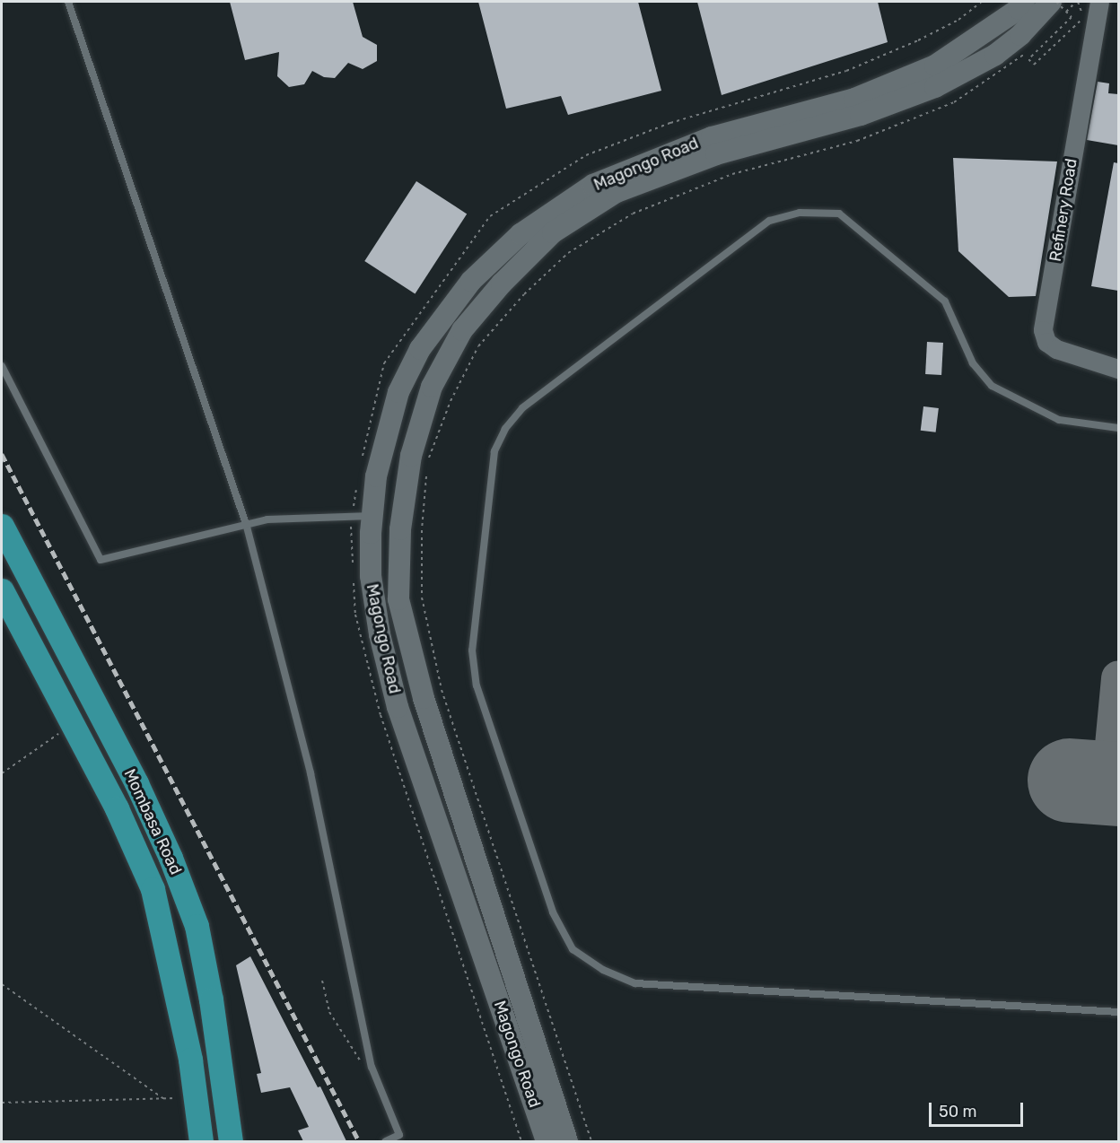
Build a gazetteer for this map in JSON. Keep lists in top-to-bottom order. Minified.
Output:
{"streets":{"highway":["Mombasa Road"],"main road":["Magongo Road"],"street":["Refinery Road"]},"scale_bar":"50 m"}
